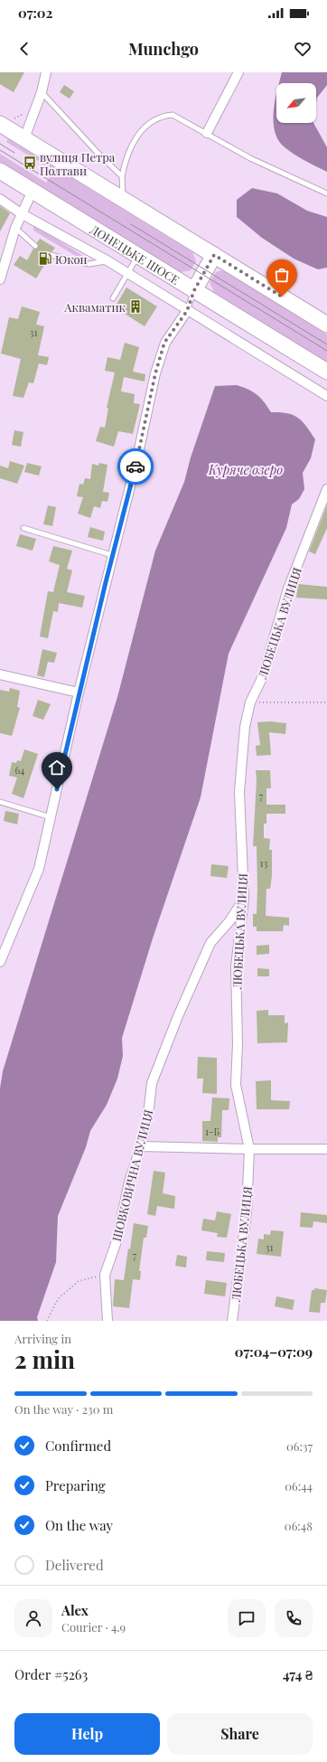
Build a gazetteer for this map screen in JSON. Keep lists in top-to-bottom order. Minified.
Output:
{"streets":{"highway":["ДОНЕЦЬКЕ ШОСЕ"],"street":["ЛЮБЕЦЬКА ВУЛИЦЯ","ШОВКОВИЧНА ВУЛИЦЯ"]},"crossings":[["ЛЮБЕЦЬКА ВУЛИЦЯ","ШОВКОВИЧНА ВУЛИЦЯ"]],"water":["Куряче озеро"],"places":{"bus stop":["вулиця Петра Полтави"],"fuel station":["Юкон"],"building":["Акваматик"]},"house_numbers":["31","64","7","13","1-Б","31","7"],"north":"bottom left","page":{"status":"07:02","header":"Munchgo","heading":["2 min","Arriving in","07:04–07:09"],"panel":["Alex","Courier · 4.9","Order #5263","474 ₴"],"bar":"On the way · 230 m","list":[["Confirmed","06:37"],["Preparing","06:44"],["On the way","06:48"],"Delivered"],"buttons":["Help","Share"]}}
